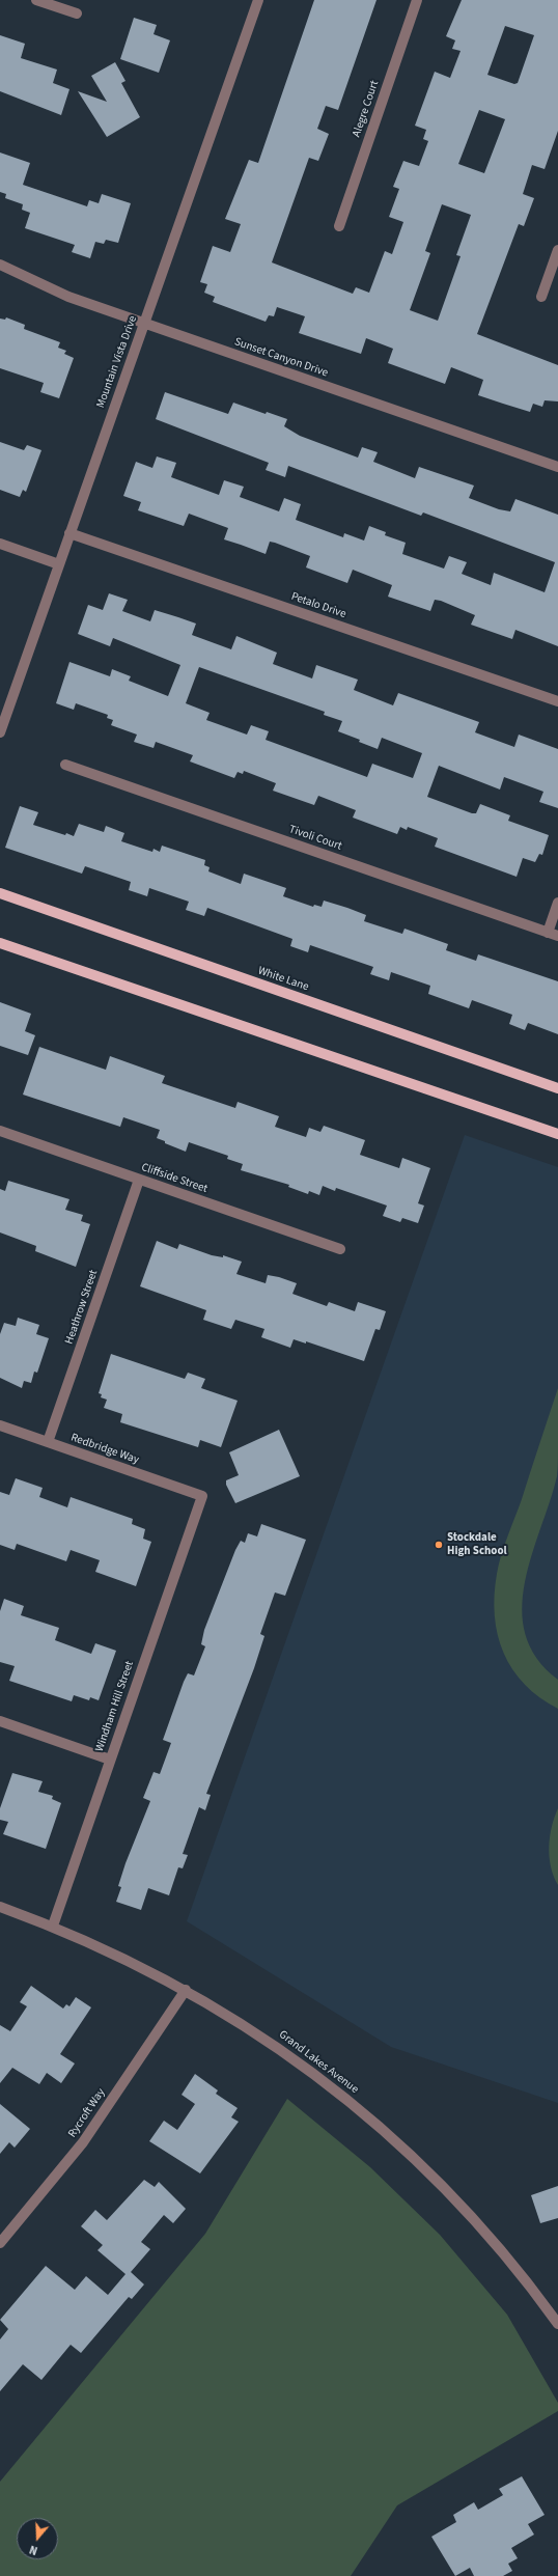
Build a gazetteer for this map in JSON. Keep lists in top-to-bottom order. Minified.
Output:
{"streets":{"main road":["White Lane"],"street":["Alegre Court","Sunset Canyon Drive","Mountain Vista Drive","Petalo Drive","Tivoli Court","Cliffside Street","Heathrow Street","Redbridge Way","Windham Hill Street","Grand Lakes Avenue","Rycroft Way"]},"crossings":[["Sunset Canyon Drive","Mountain Vista Drive"],["Mountain Vista Drive","Petalo Drive"],["Cliffside Street","Heathrow Street"],["Heathrow Street","Redbridge Way"],["Redbridge Way","Windham Hill Street"],["Windham Hill Street","Grand Lakes Avenue"],["Grand Lakes Avenue","Rycroft Way"]],"places":["Stockdale High School"],"north":"bottom"}
